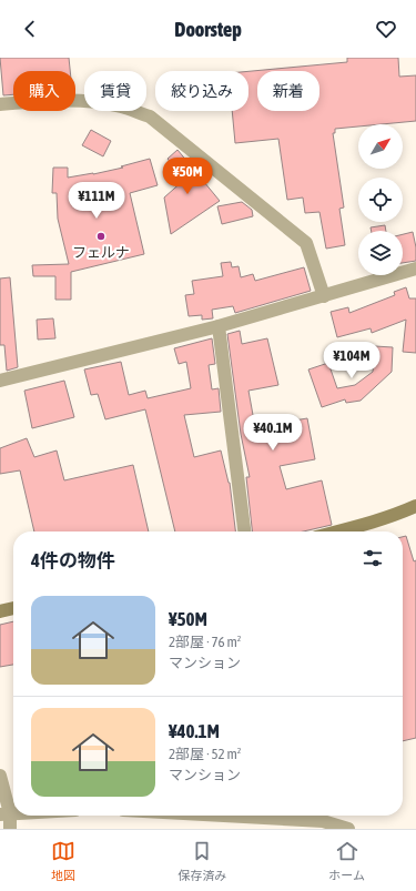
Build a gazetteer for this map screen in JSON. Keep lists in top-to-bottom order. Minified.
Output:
{"places":["フェルナ"],"north":"top right","page":{"header":"Doorstep","chip":["購入","賃貸","絞り込み","新着"],"price":["¥50M","¥111M","¥104M","¥40.1M"],"heading":"4件の物件","list":[{"name":"¥50M","note":"2部屋 · 76 m² · マンション"},{"name":"¥40.1M","note":"2部屋 · 52 m² · マンション"}],"tabs":["地図","保存済み","ホーム"]}}
